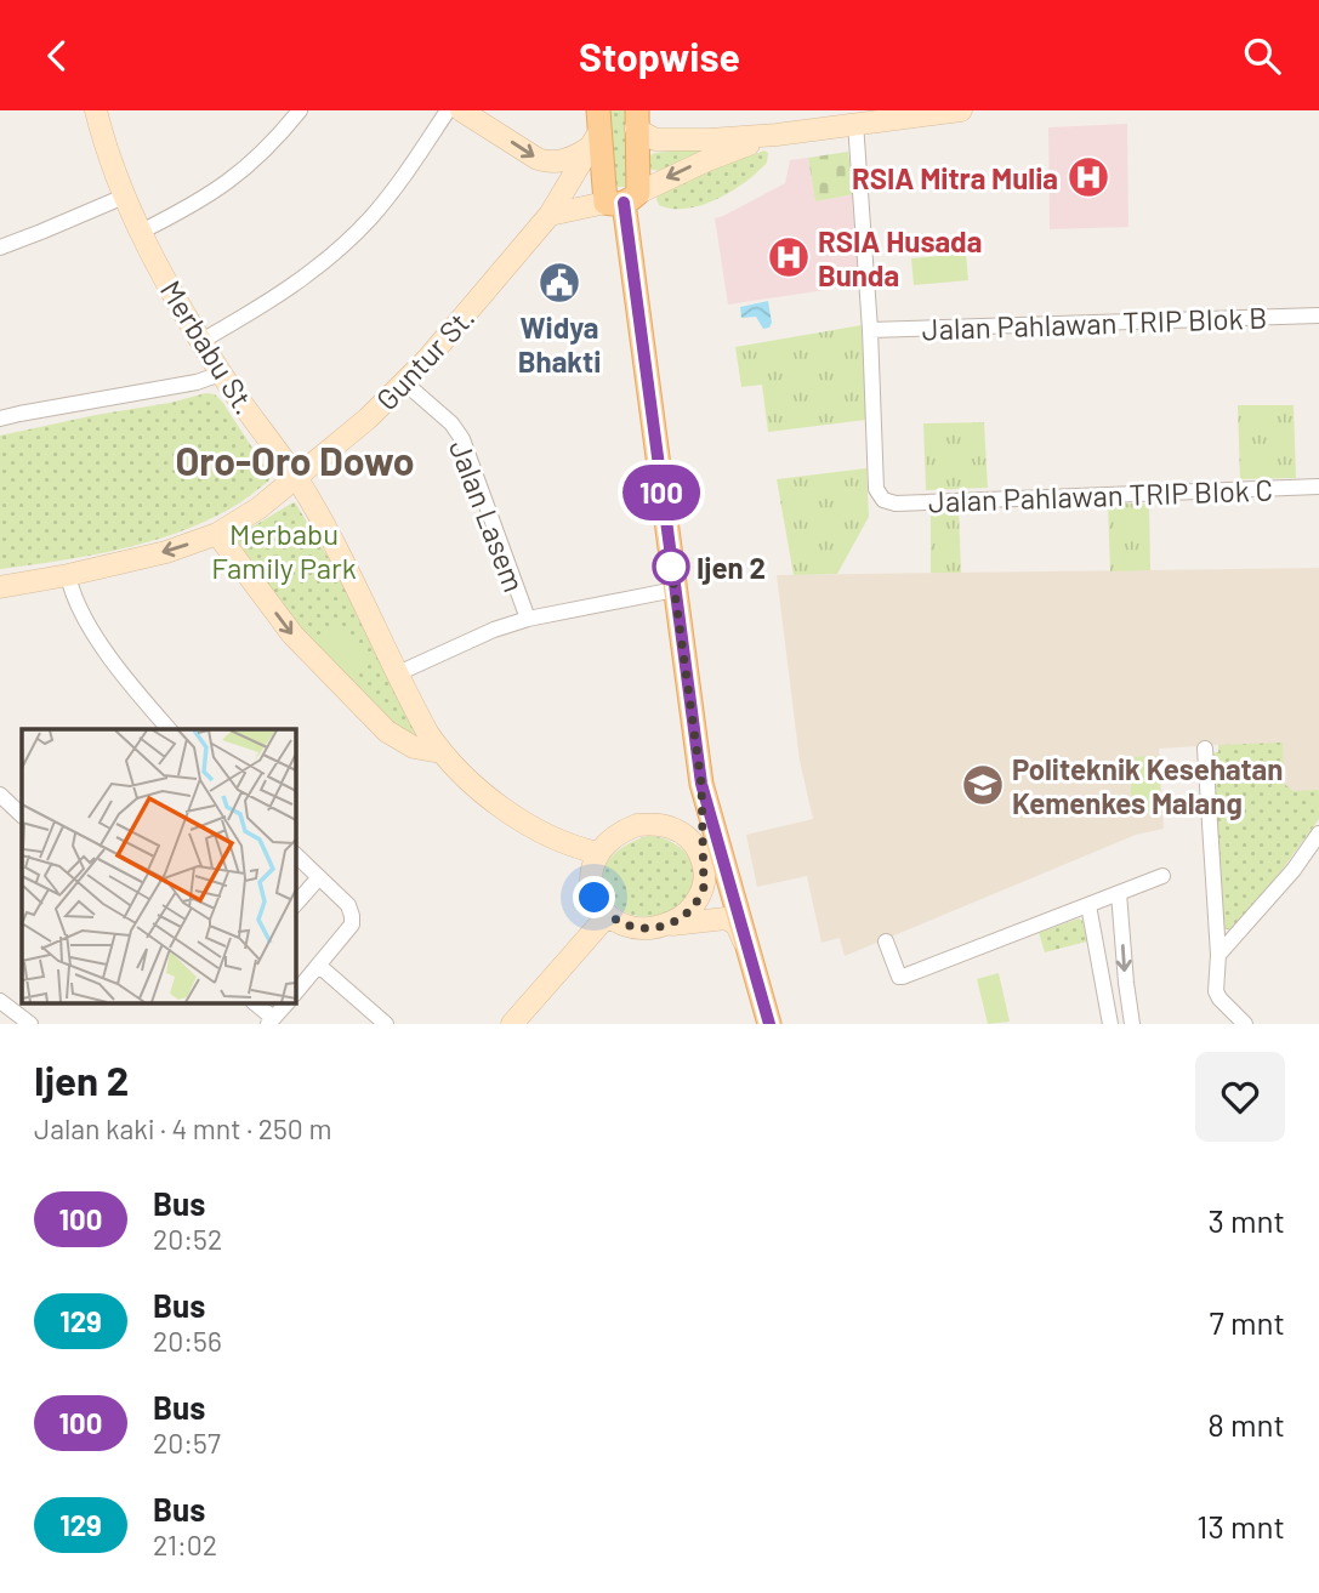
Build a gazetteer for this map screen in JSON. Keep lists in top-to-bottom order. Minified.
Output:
{"streets":{"main road":["Merbabu St.","Guntur St."],"street":["Jalan Pahlawan TRIP Blok B","Jalan Pahlawan TRIP Blok C","Jalan Lasem"]},"crossings":[["Jalan Pahlawan TRIP Blok B","Jalan Pahlawan TRIP Blok C"],["Merbabu St.","Guntur St."],["Guntur St.","Jalan Lasem"]],"districts":["Oro-Oro Dowo"],"parks":["Merbabu Family Park"],"places":{"hospital":["RSIA Mitra Mulia","RSIA Husada Bunda"],"public building":["Widya Bhakti"],"other":["Ijen 2"],"school or university":["Politeknik Kesehatan Kemenkes Malang"]},"lines":["bus line 100"],"page":{"header":"Stopwise","on_map":"100","heading":["Ijen 2","Jalan kaki · 4 mnt · 250 m"],"list":[{"mark":"100","name":"Bus","note":"20:52","value":"3 mnt"},{"mark":"129","name":"Bus","note":"20:56","value":"7 mnt"},{"mark":"100","name":"Bus","note":"20:57","value":"8 mnt"},{"mark":"129","name":"Bus","note":"21:02","value":"13 mnt"}]}}
